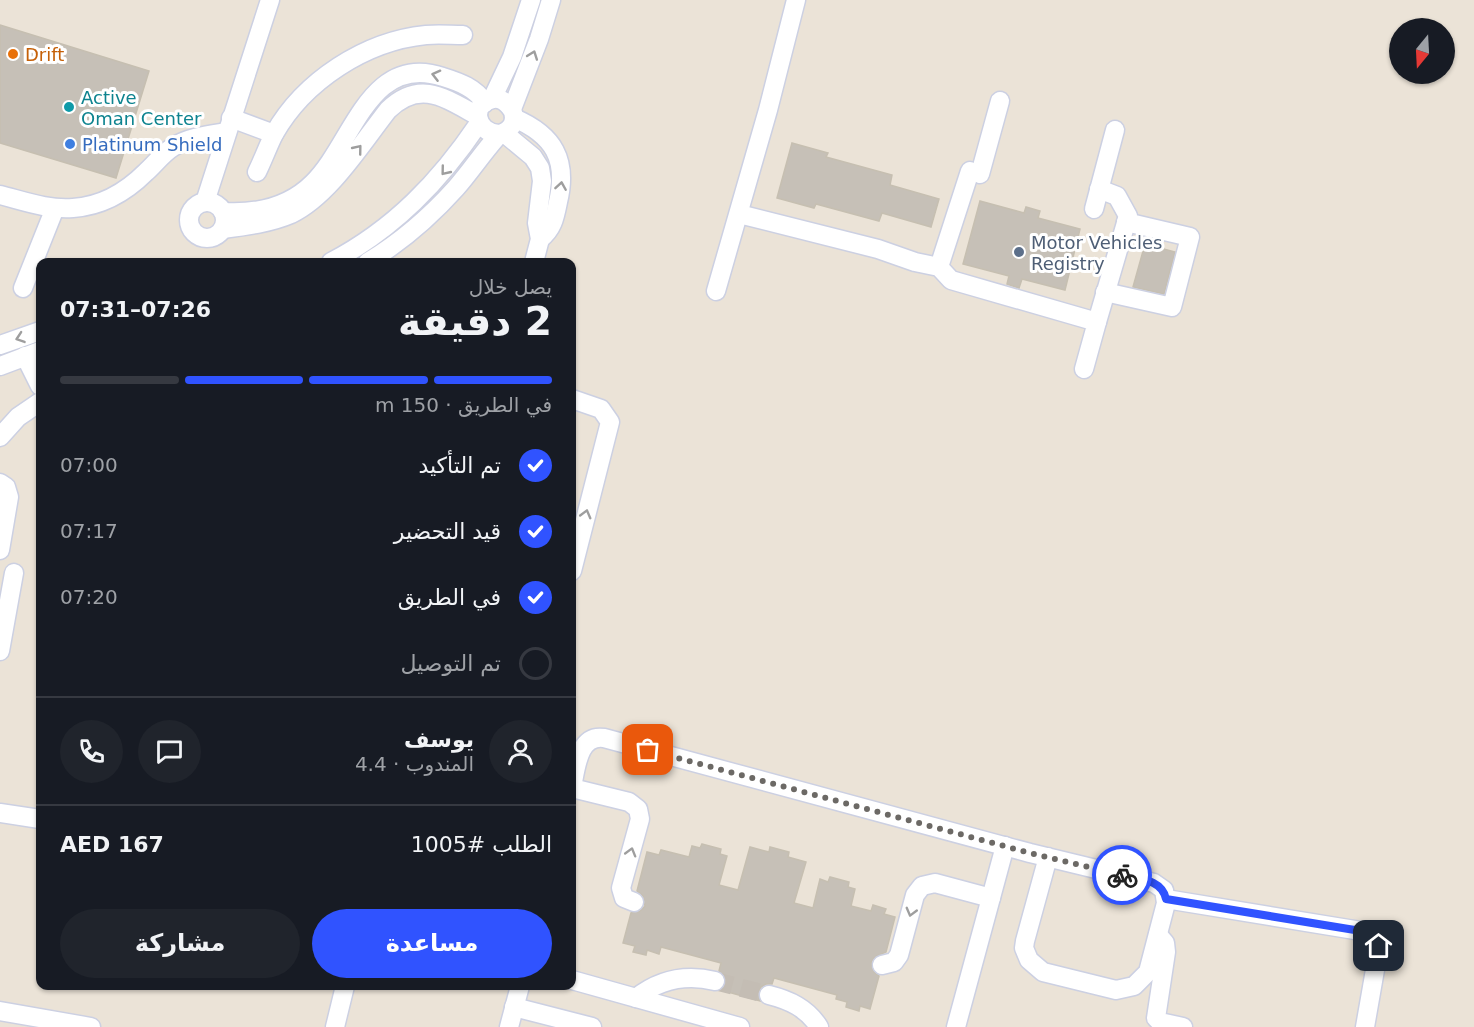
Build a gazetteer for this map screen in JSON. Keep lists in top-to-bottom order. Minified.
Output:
{"places":["Drift","Active Oman Center","Platinum Shield","Motor Vehicles Registry"],"north":"bottom","page":{"heading":["2 دقيقة","يصل خلال","07:26–07:31"],"panel":["يوسف","المندوب · 4.4","الطلب #1005","AED 167"],"bar":"في الطريق · 150 m","list":[["تم التأكيد","07:00"],["قيد التحضير","07:17"],["في الطريق","07:20"],"تم التوصيل"],"buttons":["مساعدة","مشاركة"]}}
